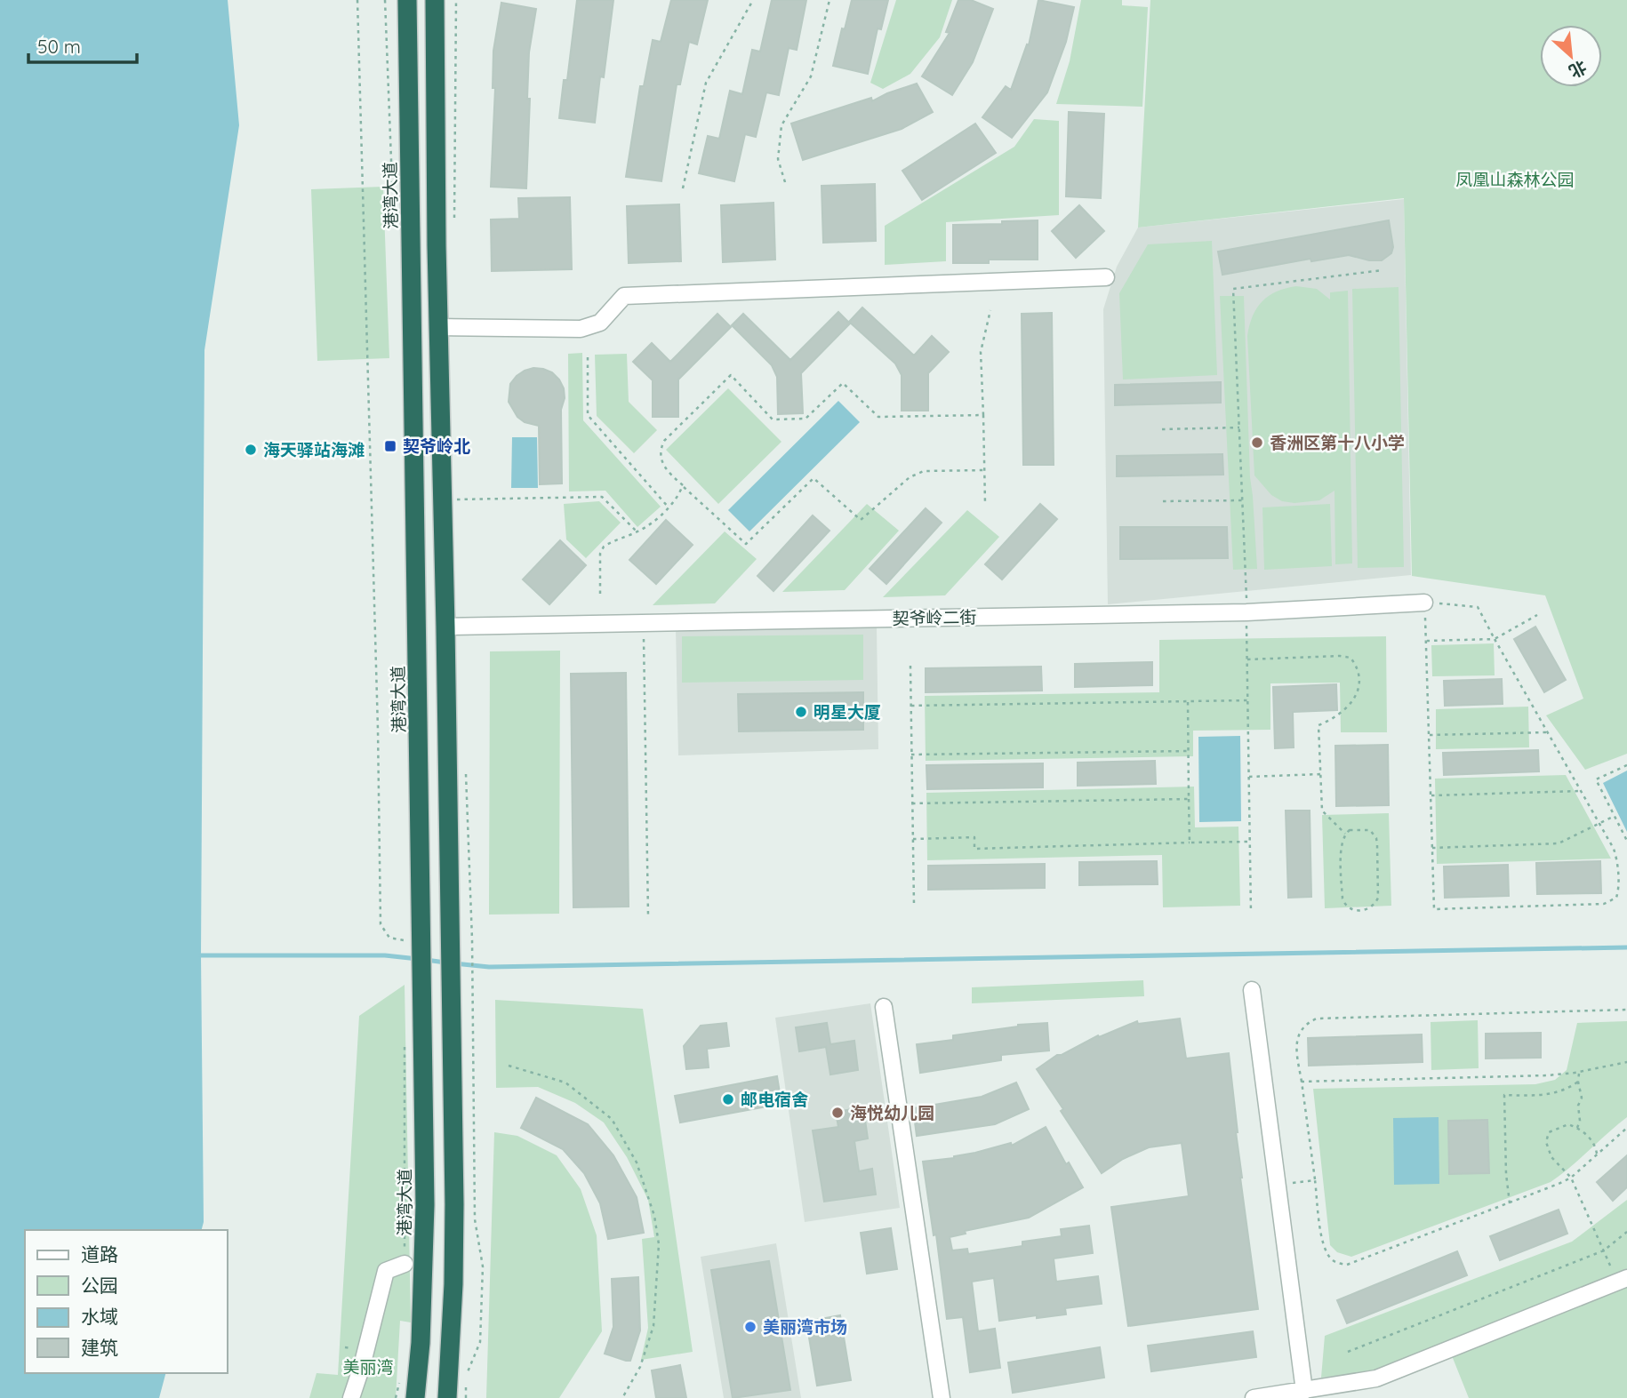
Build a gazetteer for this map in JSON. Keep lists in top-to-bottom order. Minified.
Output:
{"streets":{"highway":["港湾大道"],"street":["契爷岭二街"]},"parks":["凤凰山森林公园","美丽湾"],"places":{"other":["香洲区第十八小学","海天驿站海滩","明星大厦","邮电宿舍","海悦幼儿园","美丽湾市场"],"transit":["契爷岭北"]},"legend":["道路","公园","水域","建筑"],"scale_bar":"50 m","north":"bottom right"}
